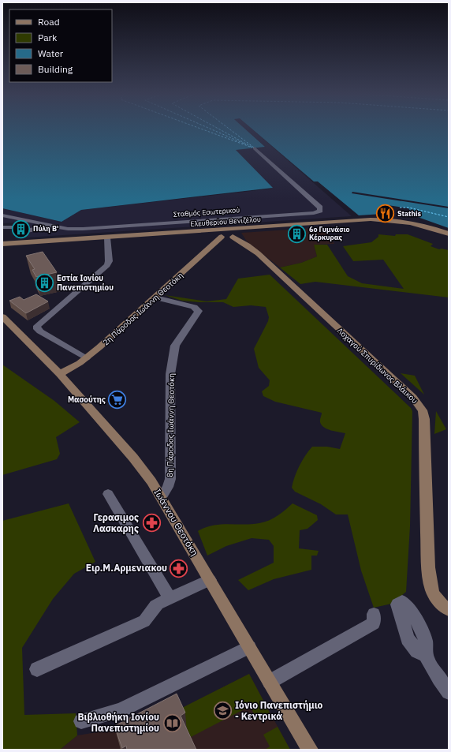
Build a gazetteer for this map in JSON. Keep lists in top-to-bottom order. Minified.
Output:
{"streets":{"main road":["Ελευθερίου Βενιζέλου","2η Πάροδος Ιωάννη Θεοτόκη","Λοχαγού Σπυρίδωνος Βλάικου","Ιωάννου Θεοτόκη"],"street":["Σταθμός Εσωτερικού","8η Πάροδος Ιωάννη Θεοτόκη"]},"crossings":[["Ελευθερίου Βενιζέλου","Λοχαγού Σπυρίδωνος Βλάικου"],["2η Πάροδος Ιωάννη Θεοτόκη","8η Πάροδος Ιωάννη Θεοτόκη"],["2η Πάροδος Ιωάννη Θεοτόκη","Ιωάννου Θεοτόκη"],["8η Πάροδος Ιωάννη Θεοτόκη","Ιωάννου Θεοτόκη"]],"places":{"restaurant":["Stathis"],"building":["Πύλη Β'","6ο Γυμνάσιο Κέρκυρας","Εστία Ιονίου Πανεπιστημίου"],"supermarket":["Μασούτης"],"pharmacy":["Γερασιμος Λασκαρης","Ειρ.Μ.Αρμενιακου"],"school or university":["Ιόνιο Πανεπιστήμιο - Κεντρικά"],"library":["Βιβλιοθήκη Ιονίου Πανεπιστημίου"]},"legend":["Road","Park","Water","Building"]}
